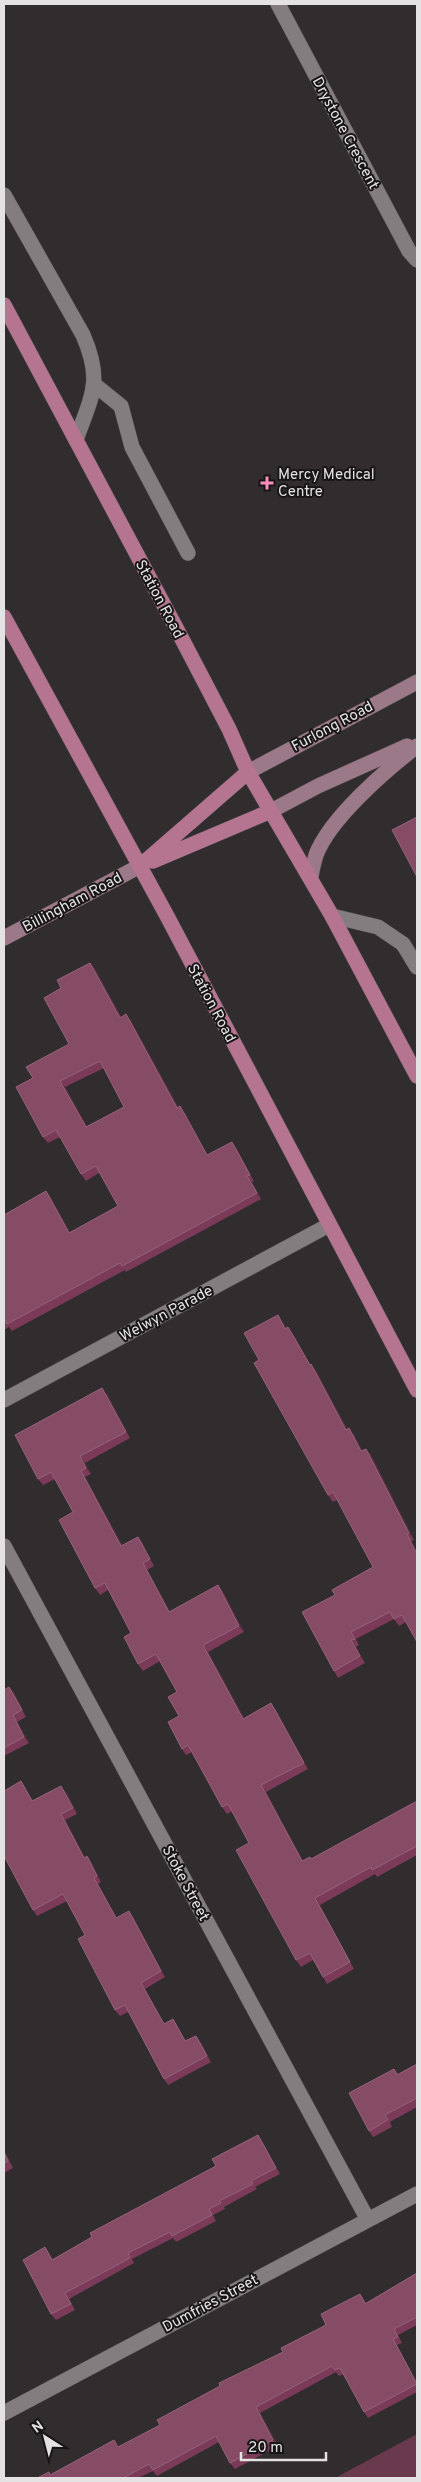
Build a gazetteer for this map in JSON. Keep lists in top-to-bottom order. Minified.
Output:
{"streets":{"main road":["Station Road","Furlong Road","Billingham Road"],"street":["Drystone Crescent","Welwyn Parade","Stoke Street","Dumfries Street"]},"crossings":[["Station Road","Furlong Road"],["Station Road","Billingham Road"],["Station Road","Welwyn Parade"],["Stoke Street","Dumfries Street"]],"places":{"health":["Mercy Medical Centre"]},"scale_bar":"20 m","north":"top left"}
